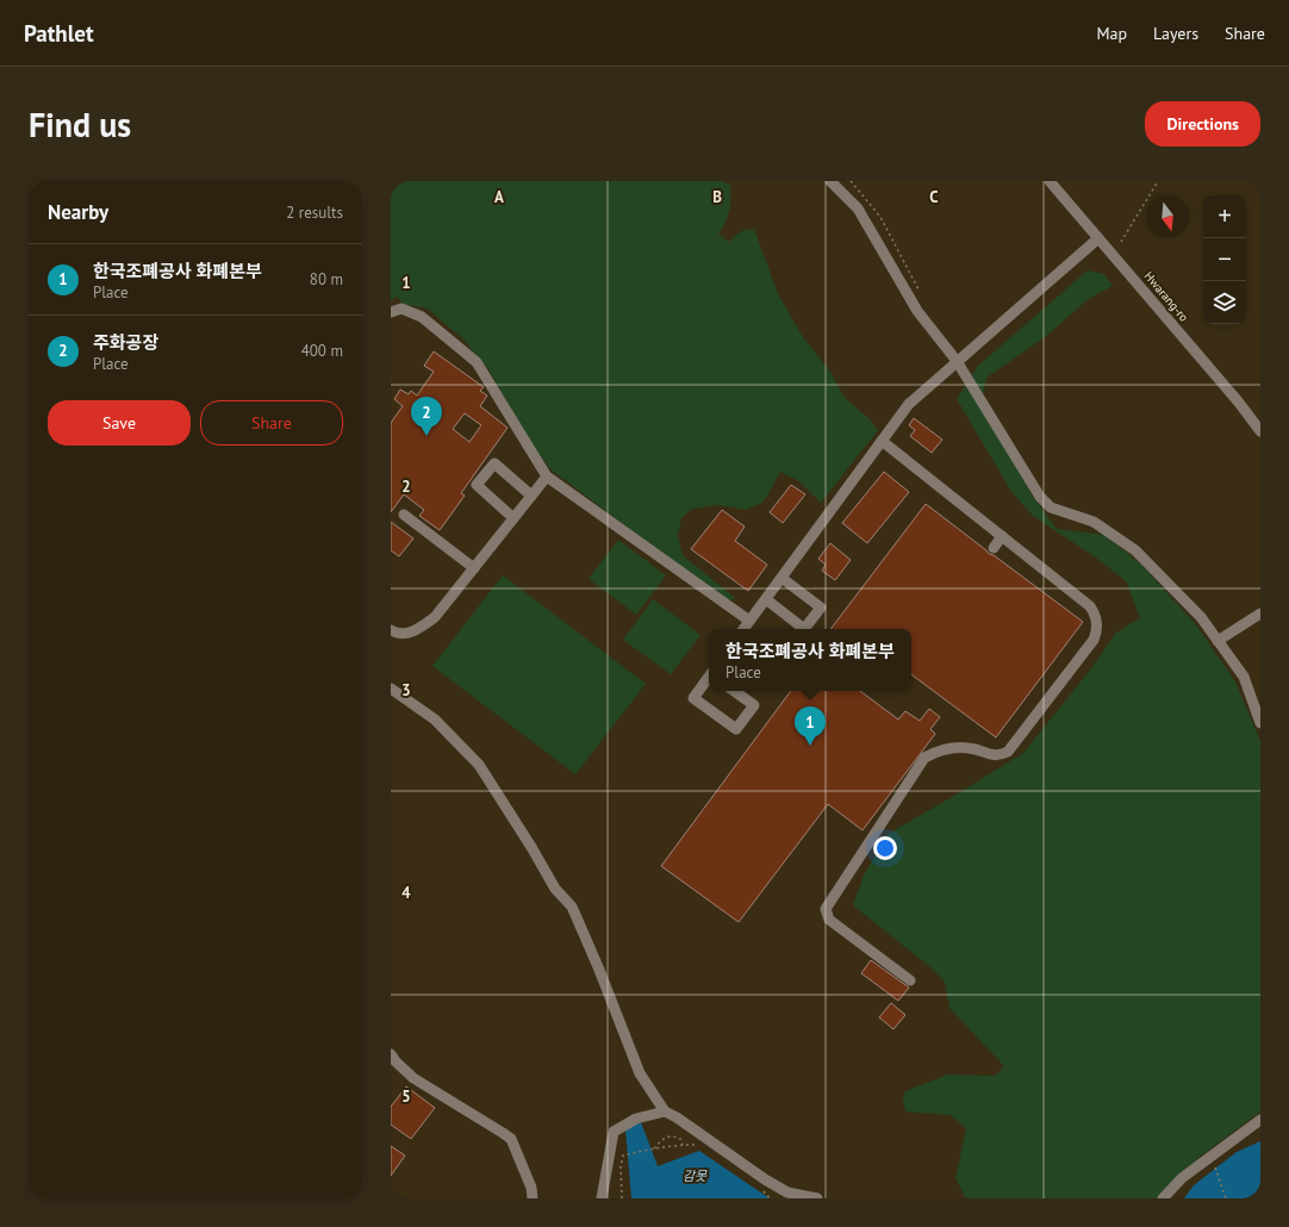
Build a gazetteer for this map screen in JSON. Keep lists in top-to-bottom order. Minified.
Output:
{"streets":{"street":["Hwarang-ro"]},"water":["감못"],"north":"bottom","page":{"header":"Pathlet","nav":["Map","Layers","Share"],"buttons":["Directions",["Save","Share"]],"title":"Find us","heading":["Nearby","2 results"],"map_buttons":["+","−"],"list":[{"mark":"1","name":"한국조폐공사 화폐본부","note":"Place","value":"80 m"},{"mark":"2","name":"주화공장","note":"Place","value":"400 m"}],"pins":["2","1"],"popup":["한국조폐공사 화폐본부","Place"]},"grid":{"columns":["A","B","C"],"rows":["1","2","3","4","5"]}}
